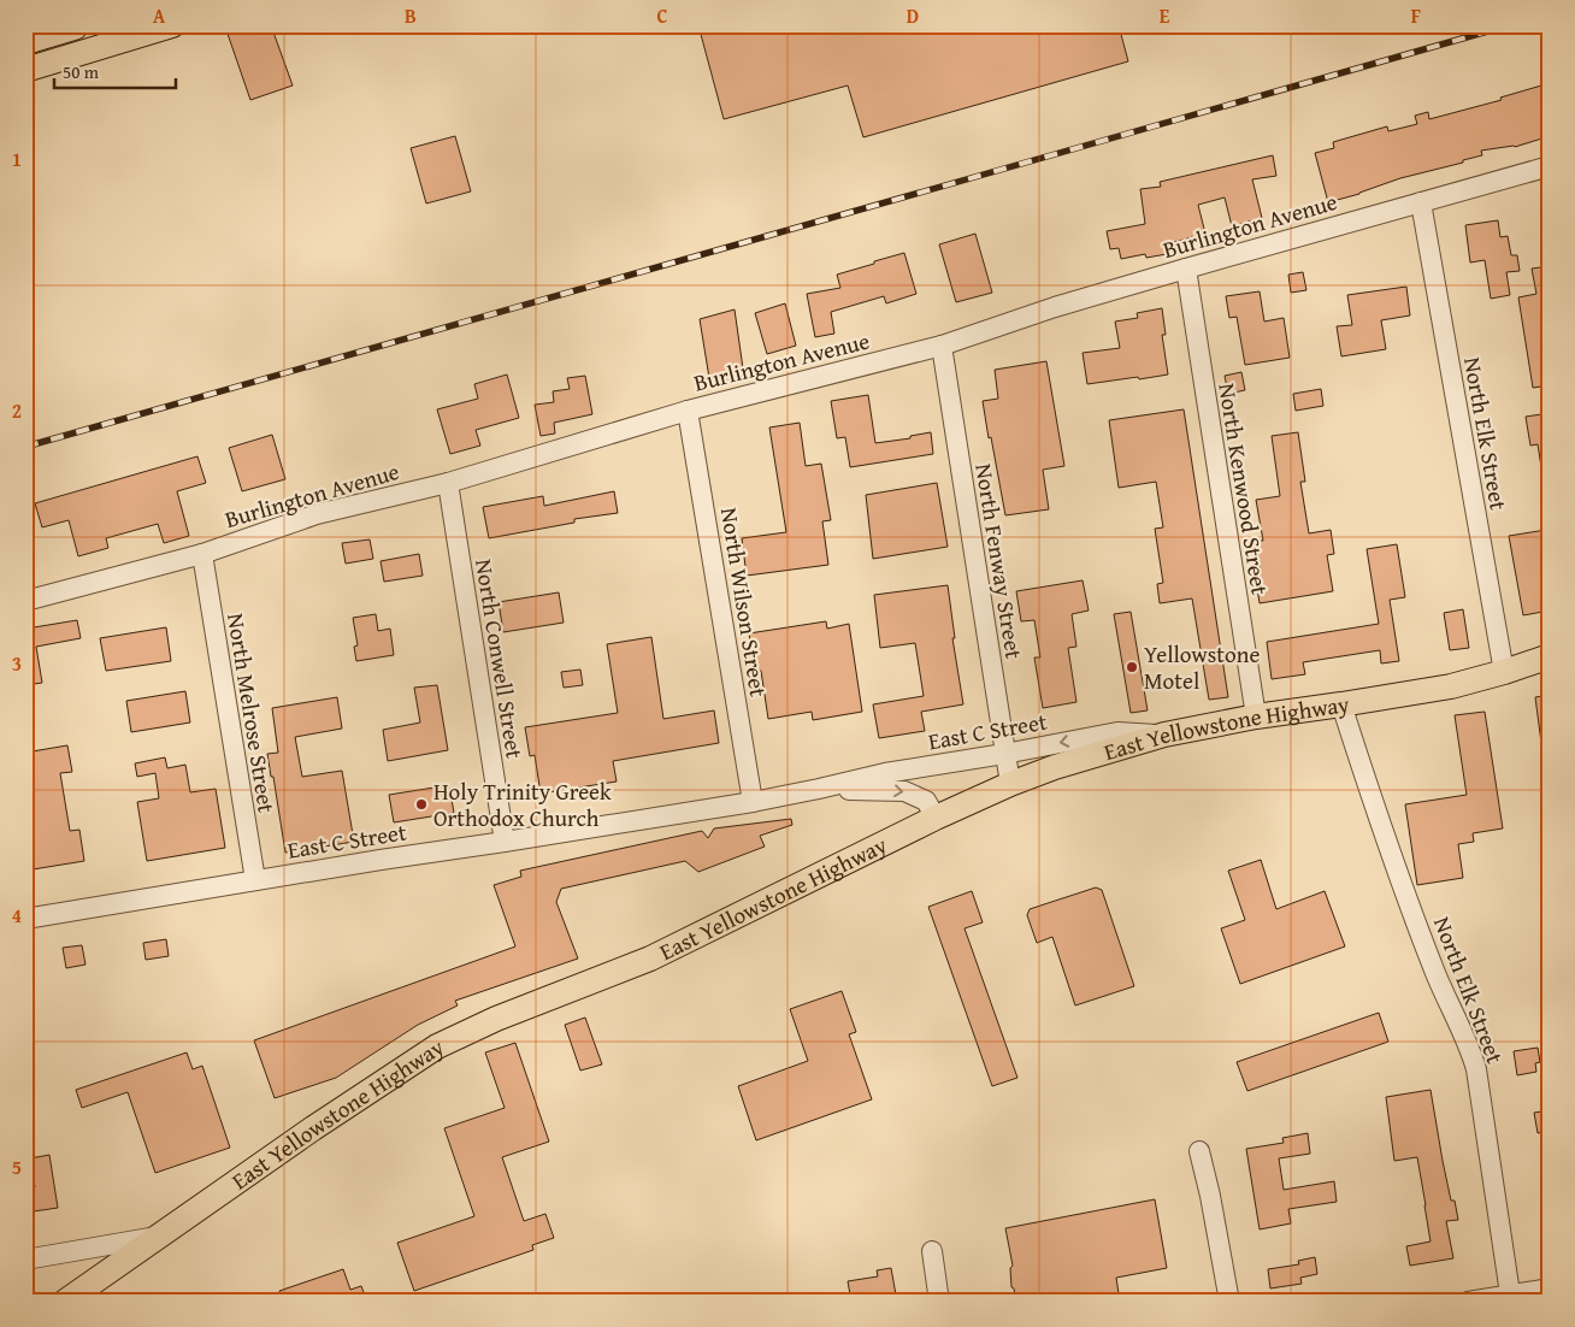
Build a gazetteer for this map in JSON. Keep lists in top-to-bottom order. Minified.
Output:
{"streets":{"main road":["East Yellowstone Highway"],"street":["Burlington Avenue","North Elk Street","North Kenwood Street","North Fenway Street","North Wilson Street","North Conwell Street","North Melrose Street","East C Street"]},"crossings":[["Burlington Avenue","North Elk Street"],["Burlington Avenue","North Kenwood Street"],["Burlington Avenue","North Fenway Street"],["Burlington Avenue","North Wilson Street"],["Burlington Avenue","North Conwell Street"],["Burlington Avenue","North Melrose Street"],["North Elk Street","East Yellowstone Highway"],["North Kenwood Street","East Yellowstone Highway"],["North Fenway Street","East Yellowstone Highway"],["North Fenway Street","East C Street"],["North Wilson Street","East C Street"],["North Conwell Street","East C Street"],["North Melrose Street","East C Street"],["East Yellowstone Highway","East C Street"]],"places":["Yellowstone Motel","Holy Trinity Greek Orthodox Church"],"scale_bar":"50 m","grid":{"columns":["A","B","C","D","E","F"],"rows":["1","2","3","4","5"]}}
